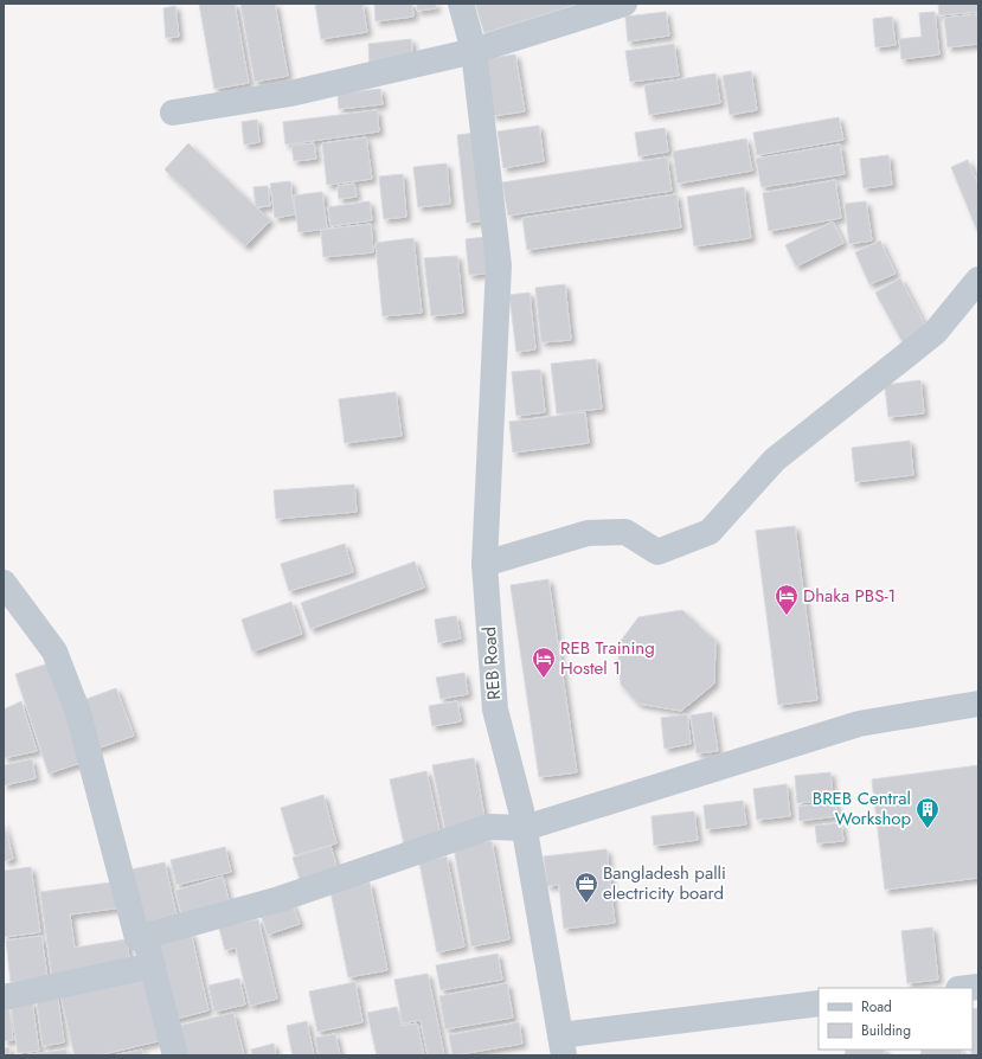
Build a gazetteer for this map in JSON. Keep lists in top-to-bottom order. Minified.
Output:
{"streets":{"street":["REB Road"]},"places":{"hotel":["Dhaka PBS-1","REB Training Hostel 1"],"building":["BREB Central Workshop"],"office":["Bangladesh palli electricity board"]},"legend":["Road","Building"]}
